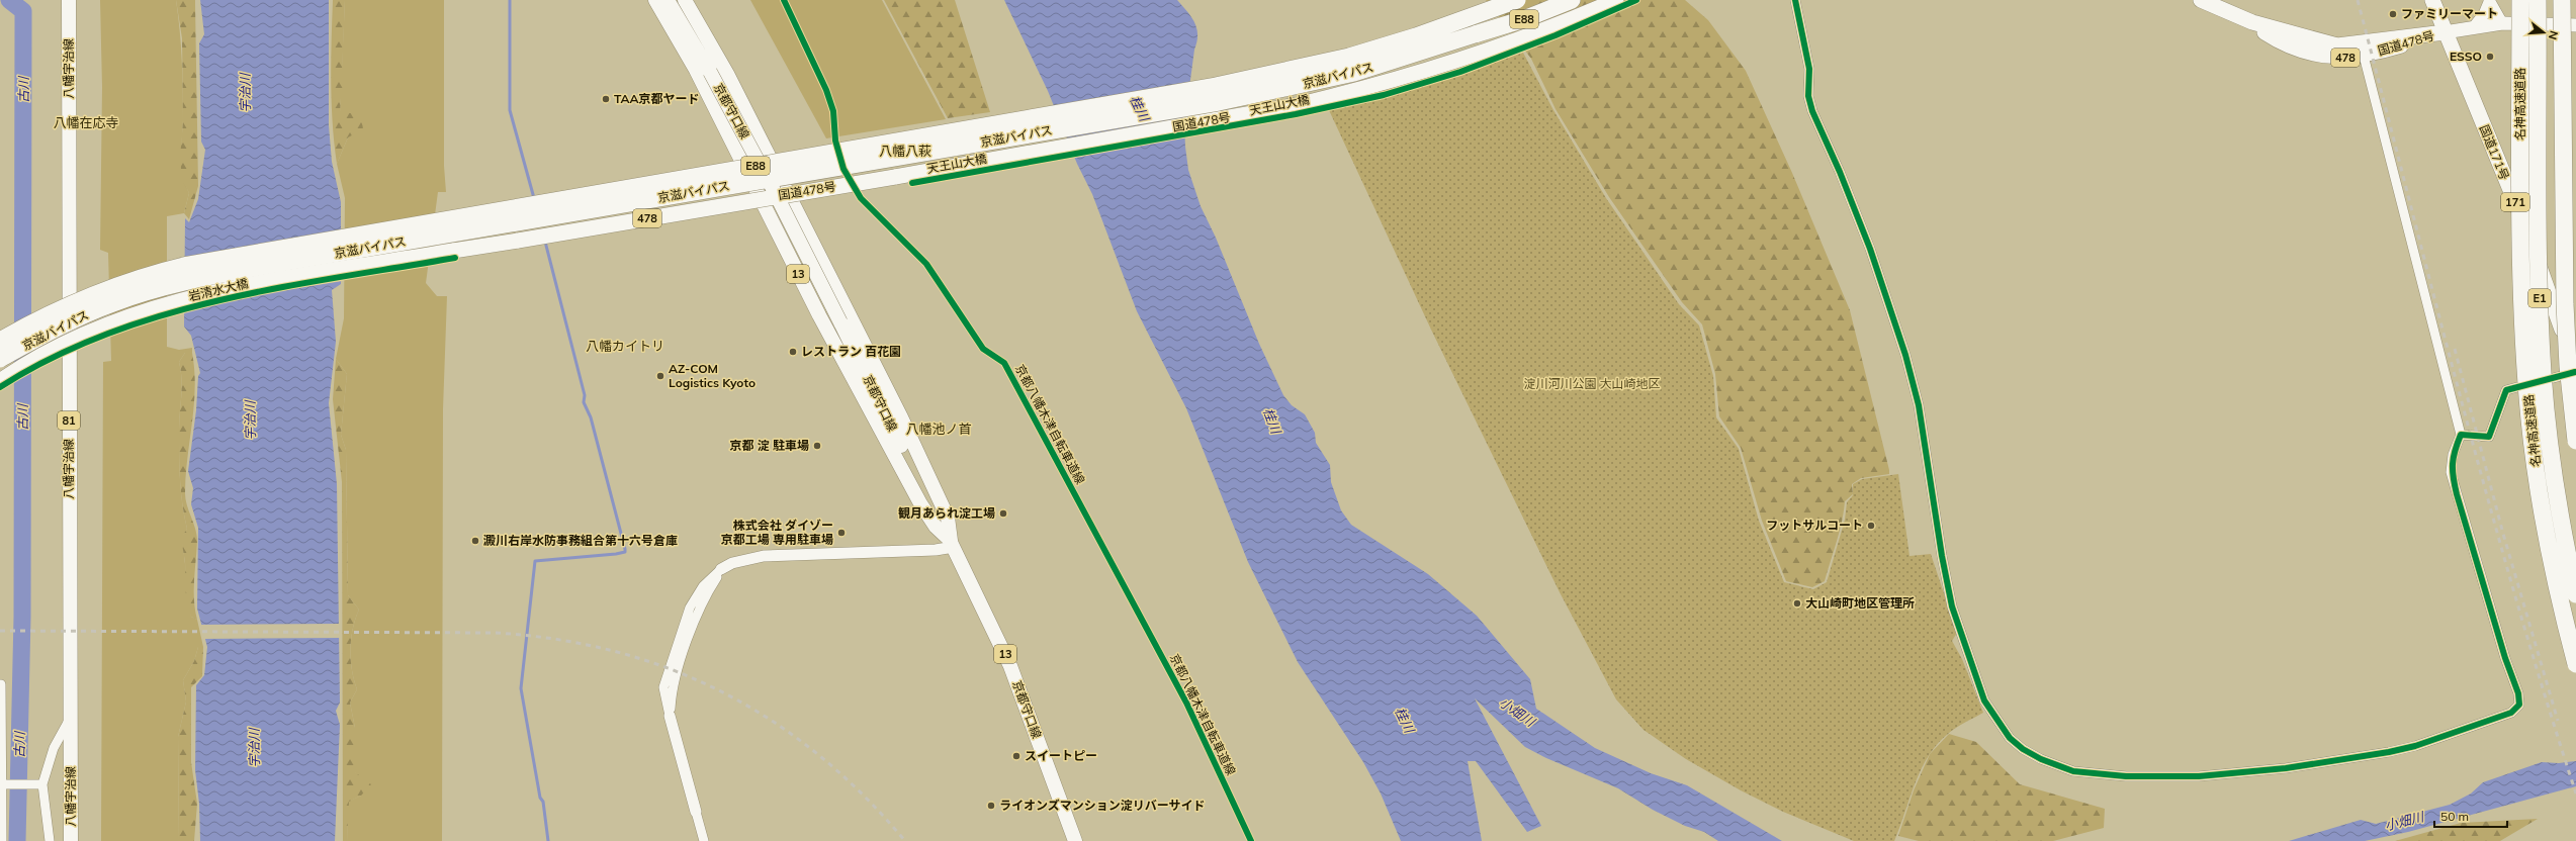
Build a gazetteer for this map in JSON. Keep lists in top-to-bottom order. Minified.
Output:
{"streets":{"highway":["E88","国道478号","478","京滋バイパス","名神高速道路","国道171号","171","E1"],"main road":["八幡宇治線","京都守口線","13","81"],"cycle path":["天王山大橋","岩清水大橋","京都八幡木津自転車道線"]},"crossings":[["E88","京滋バイパス"],["国道478号","京都守口線"],["国道478号","国道171号"],["京都守口線","13"]],"districts":["八幡在応寺","八幡八萩","八幡カイトリ","八幡池ノ首"],"water":["古川","宇治川","桂川","小畑川"],"parks":["淀川河川公園 大山崎地区"],"places":["ファミリーマート","ESSO","TAA京都ヤード","レストラン 百花園","AZ-COM Logistics Kyoto","京都 淀 駐車場","観月あられ淀工場","フットサルコート","株式会社 ダイゾー 京都工場 専用駐車場","澱川右岸水防事務組合第十六号倉庫","大山崎町地区管理所","スイートピー","ライオンズマンション淀リバーサイド"],"scale_bar":"50 m","north":"right"}
